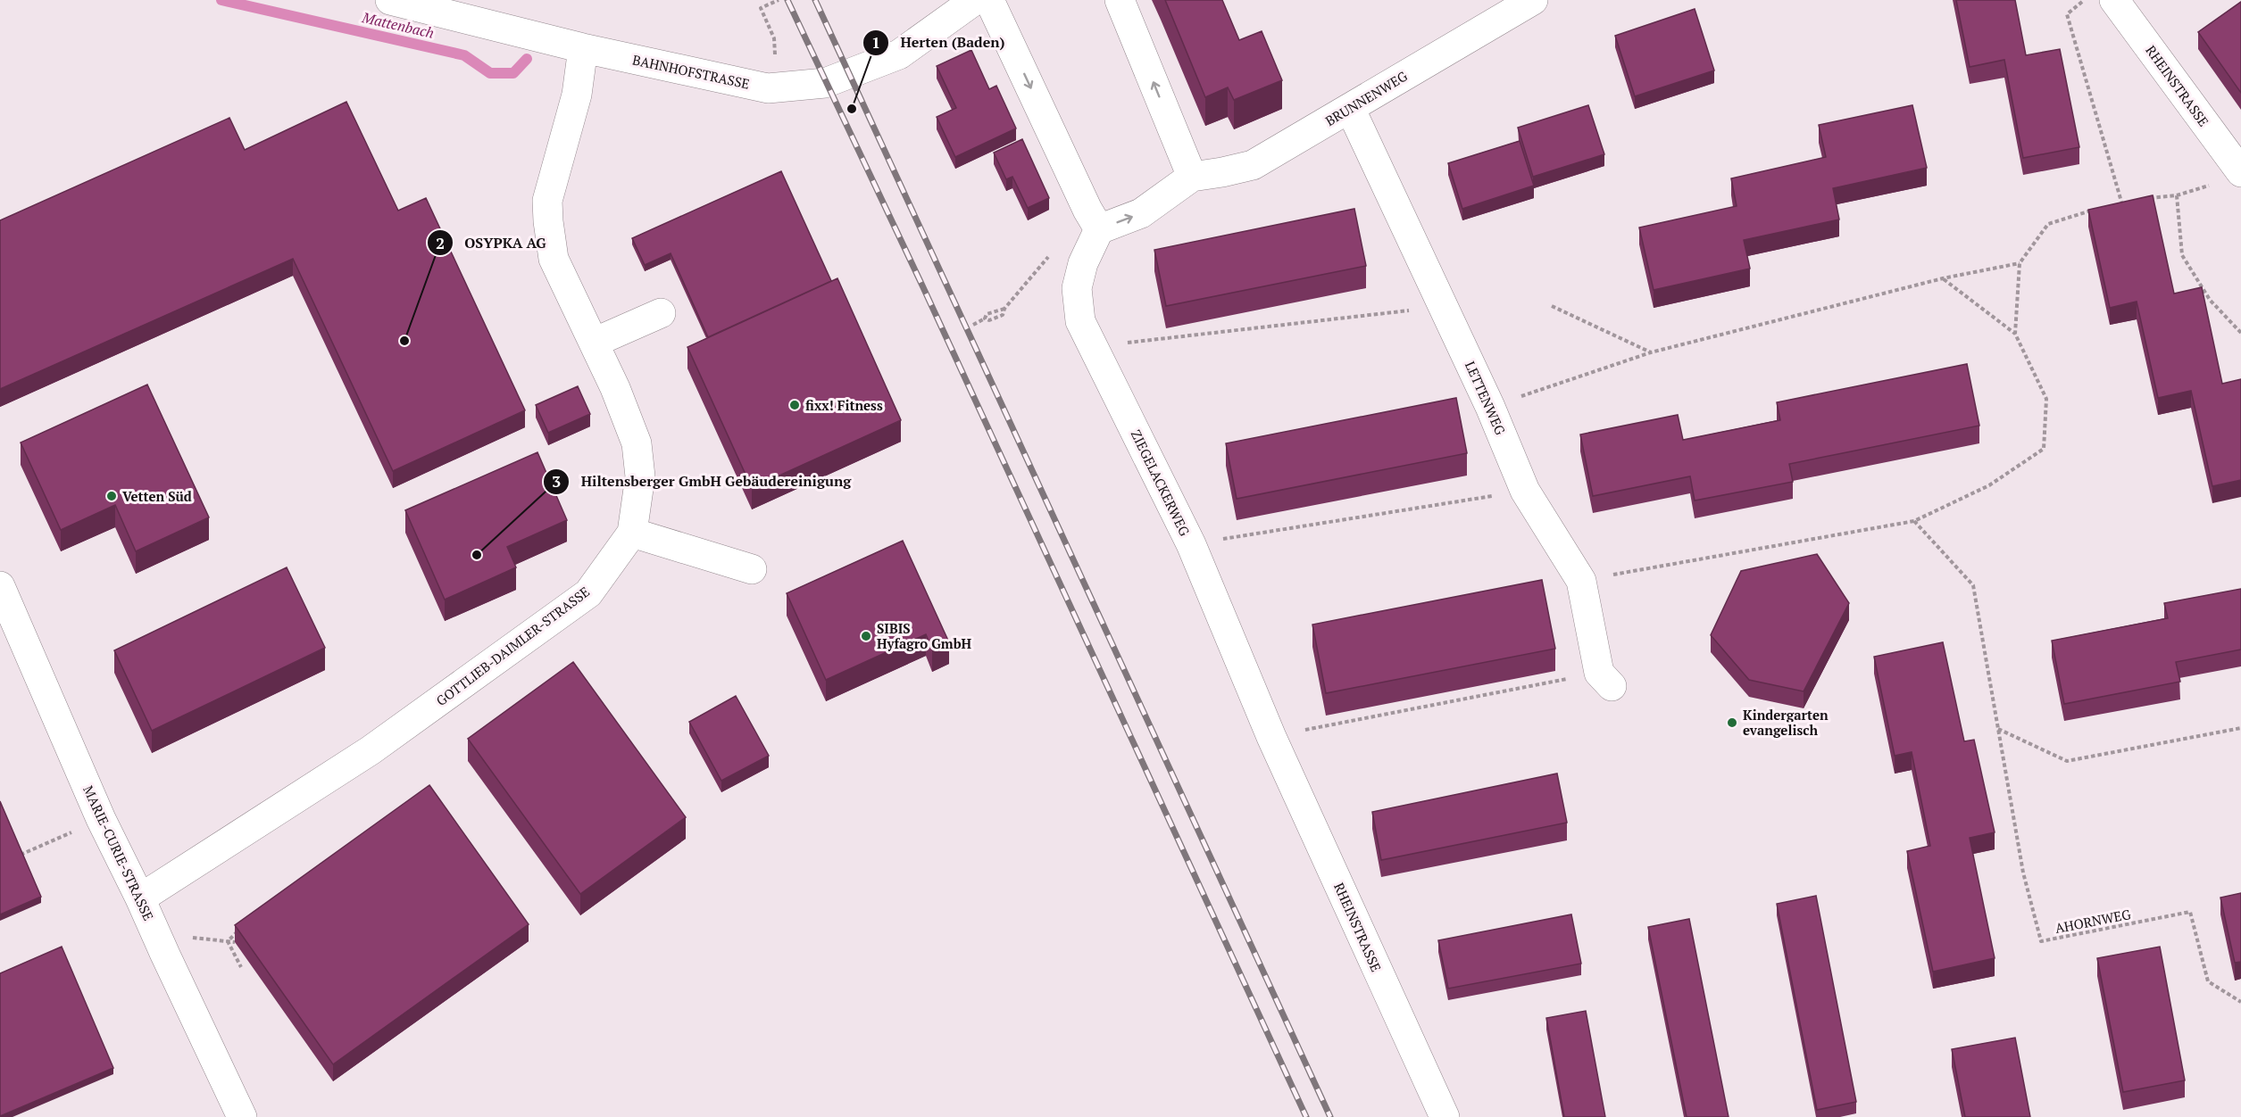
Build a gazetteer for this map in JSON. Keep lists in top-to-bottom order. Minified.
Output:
{"streets":{"street":["BAHNHOFSTRASSE","RHEINSTRASSE","BRUNNENWEG","LETTENWEG","ZIEGELACKERWEG","GOTTLIEB-DAIMLER-STRASSE","MARIE-CURIE-STRASSE"],"path":["AHORNWEG"]},"crossings":[["BAHNHOFSTRASSE","GOTTLIEB-DAIMLER-STRASSE"],["RHEINSTRASSE","ZIEGELACKERWEG"],["BRUNNENWEG","LETTENWEG"],["GOTTLIEB-DAIMLER-STRASSE","MARIE-CURIE-STRASSE"]],"water":["Mattenbach"],"places":["Herten (Baden)","OSYPKA AG","fixx! Fitness","Vetten Süd","Hiltensberger GmbH Gebäudereinigung","SIBIS Hyfagro GmbH","Kindergarten evangelisch"]}
